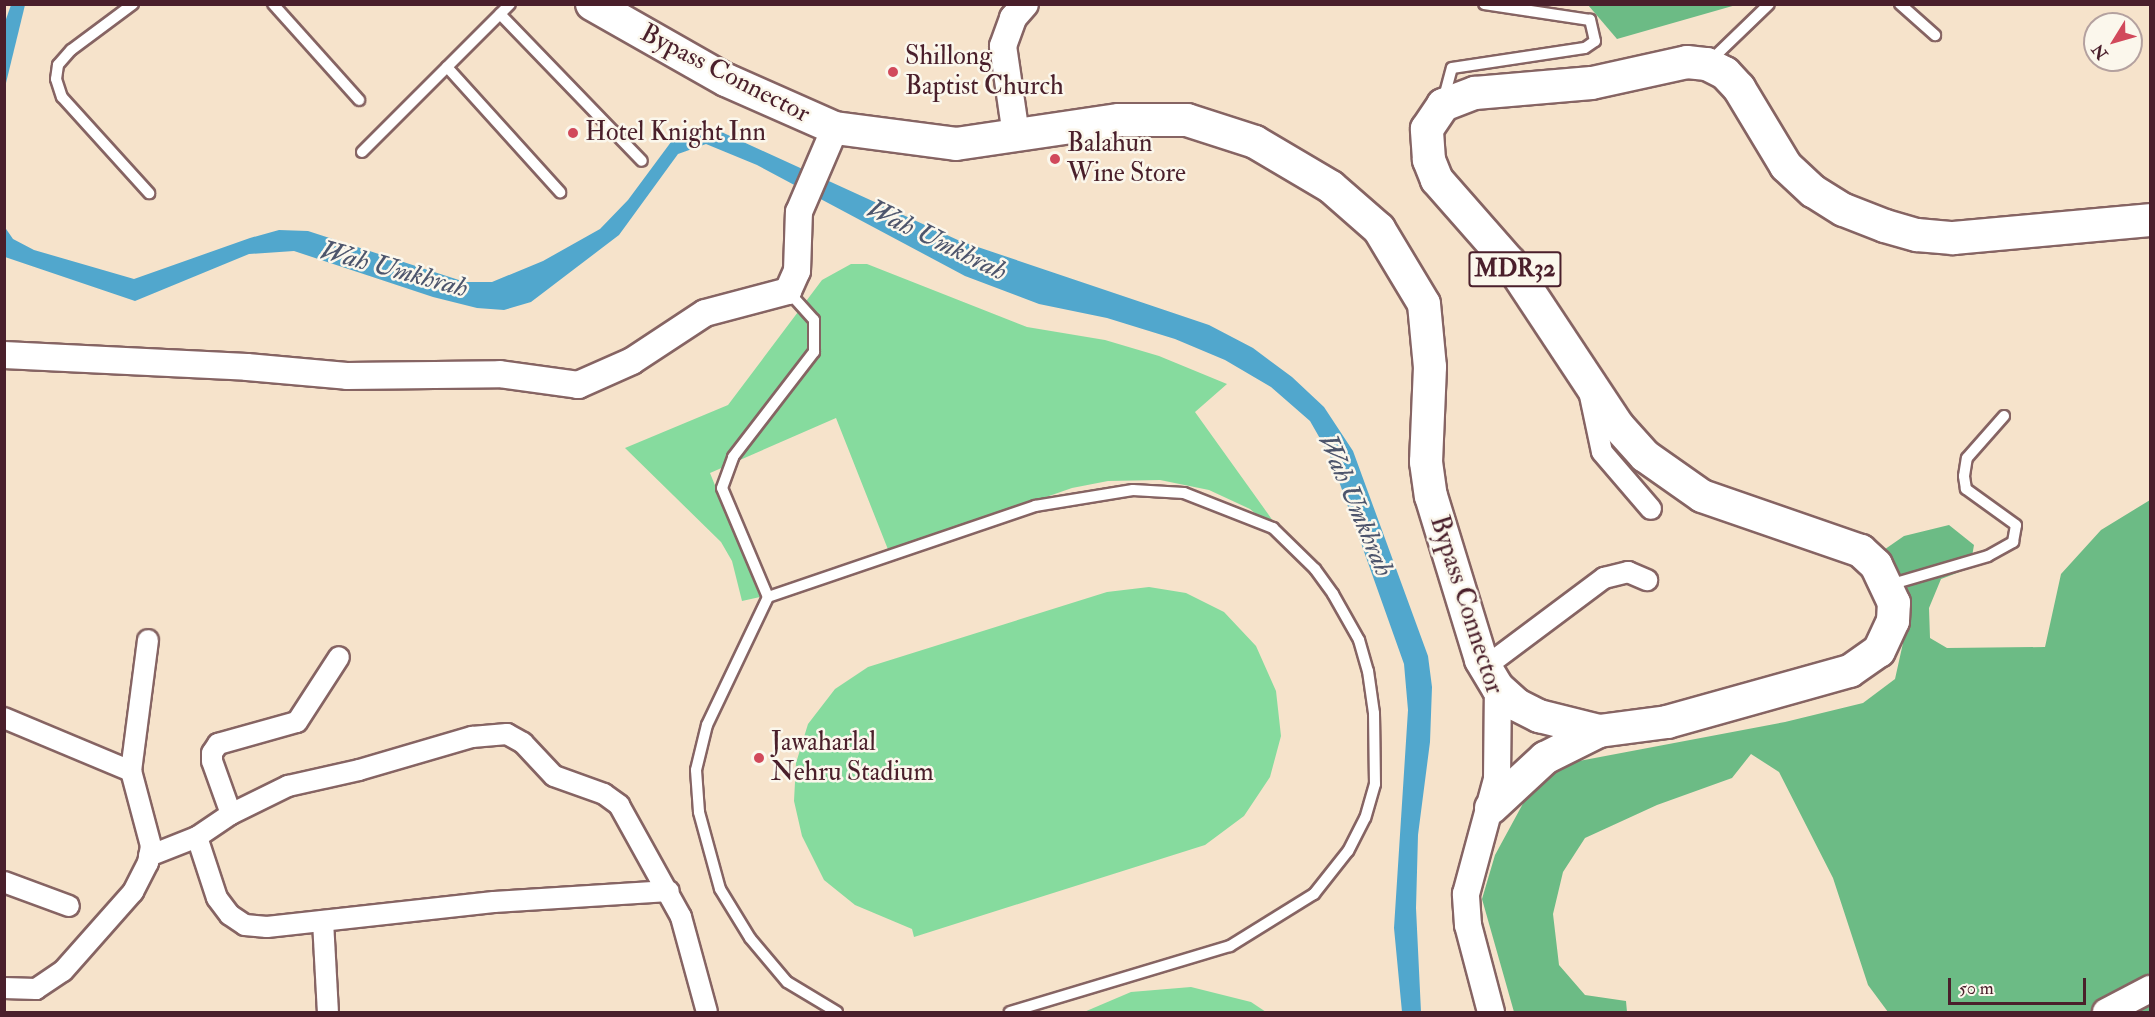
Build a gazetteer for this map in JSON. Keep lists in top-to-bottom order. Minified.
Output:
{"streets":{"main road":["Bypass Connector","MDR32"]},"crossings":[["Bypass Connector","MDR32"]],"water":["Wah Umkhrah"],"places":["Shillong Baptist Church","Hotel Knight Inn","Balahun Wine Store","Jawaharlal Nehru Stadium"],"scale_bar":"50 m","north":"bottom left"}
